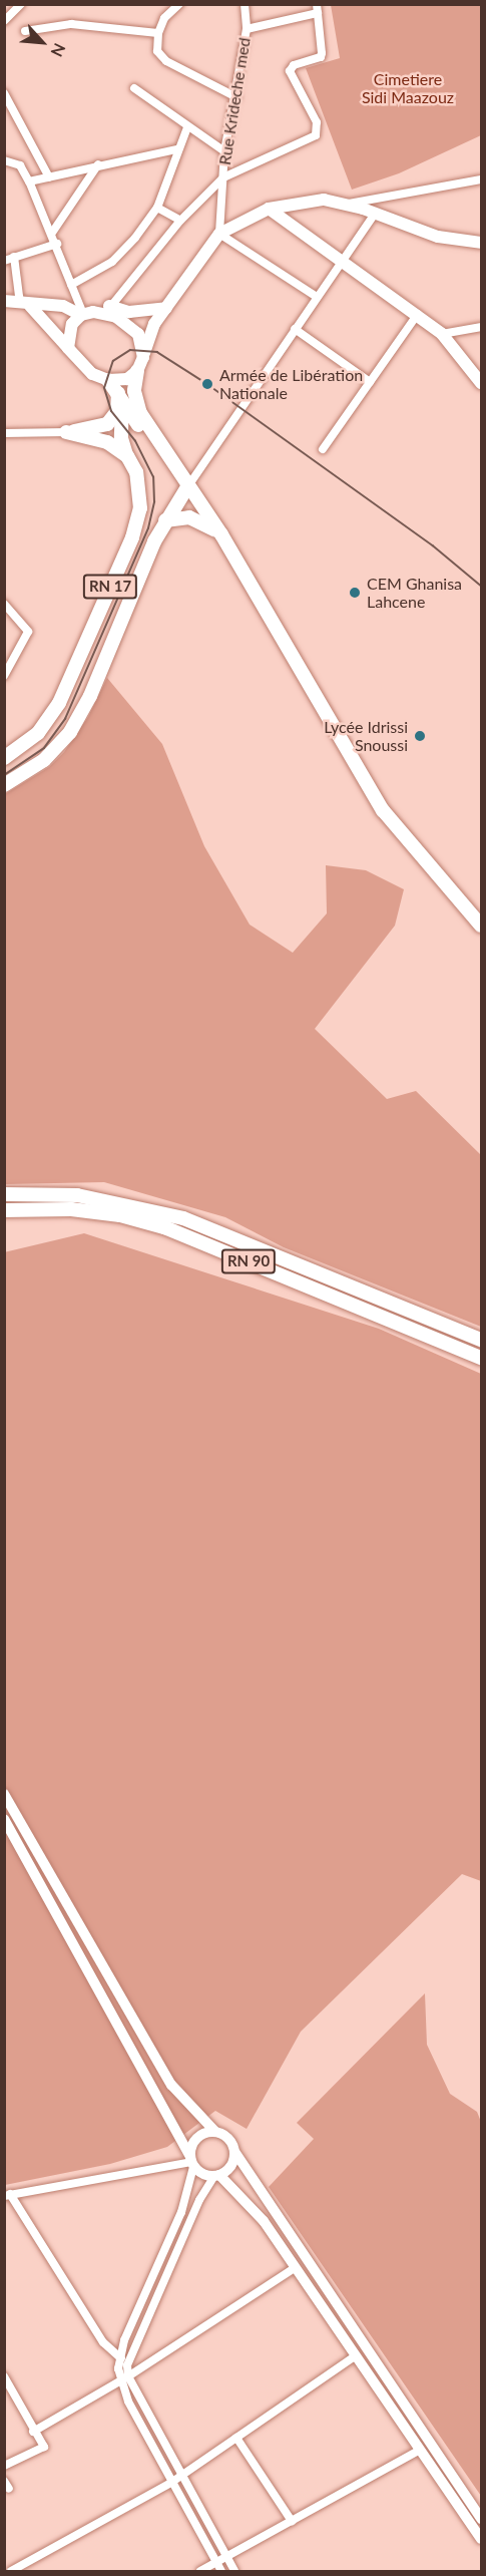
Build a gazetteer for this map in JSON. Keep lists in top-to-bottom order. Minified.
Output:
{"streets":{"main road":["RN 17","RN 90"],"street":["Rue Krideche med"]},"parks":["Cimetiere Sidi Maazouz"],"places":["Armée de Libération Nationale","CEM Ghanisa Lahcene","Lycée Idrissi Snoussi"],"north":"bottom right"}
